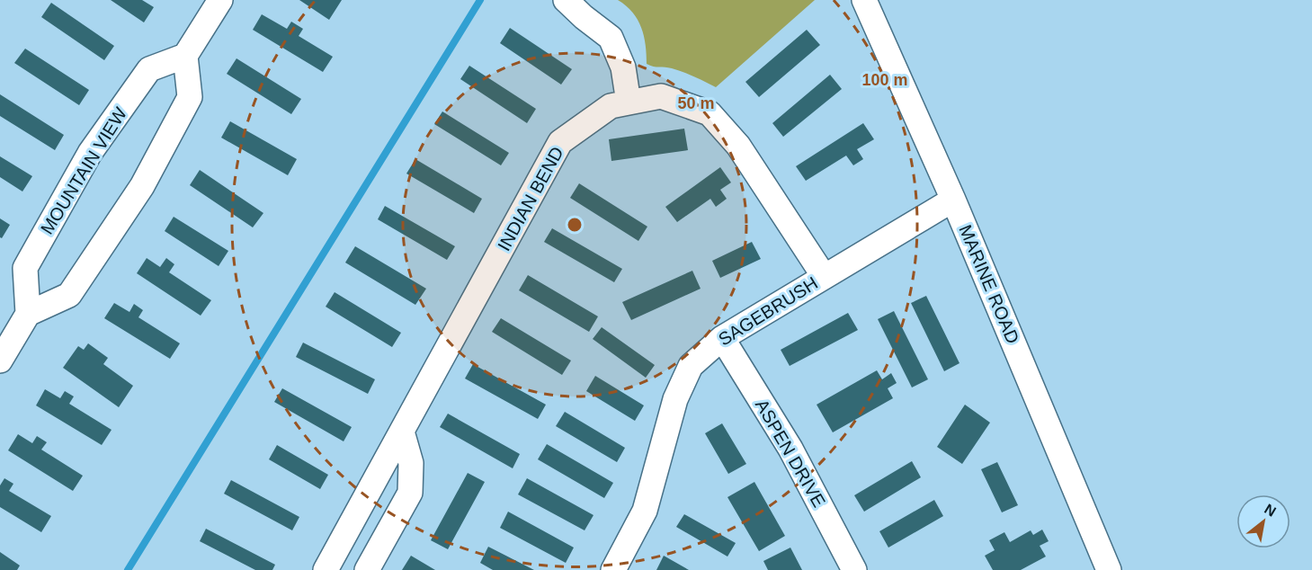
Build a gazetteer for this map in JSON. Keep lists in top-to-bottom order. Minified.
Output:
{"streets":{"street":["MOUNTAIN VIEW","INDIAN BEND","MARINE ROAD","SAGEBRUSH","ASPEN DRIVE"]},"crossings":[["INDIAN BEND","SAGEBRUSH"],["MARINE ROAD","SAGEBRUSH"],["SAGEBRUSH","ASPEN DRIVE"]],"north":"top right","rings":["100 m","50 m"]}
